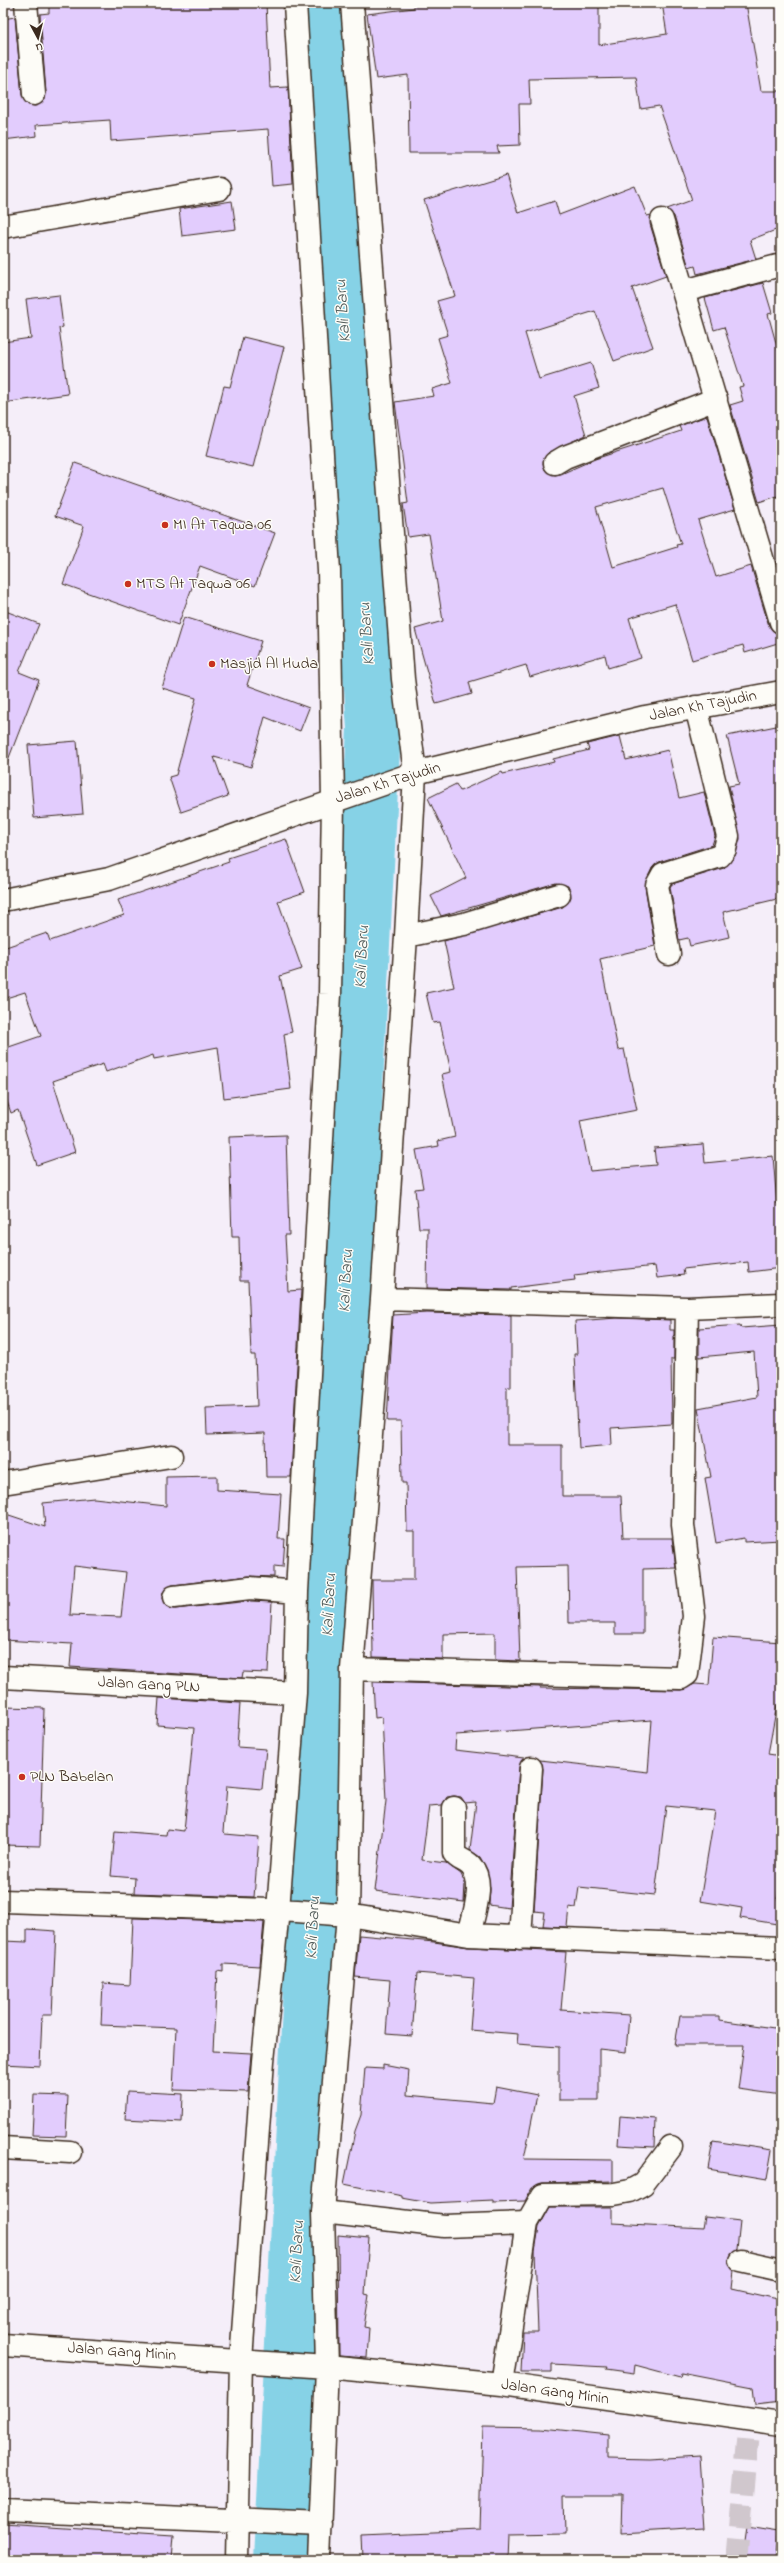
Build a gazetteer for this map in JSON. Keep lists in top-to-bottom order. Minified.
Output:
{"streets":{"street":["Jalan Kh Tajudin","Jalan Gang PLN","Jalan Gang Minin"]},"water":["Kali Baru"],"places":["MI At Taqwa 06","MTS At Taqwa 06","Masjid Al Huda","PLN Babelan"],"north":"bottom"}
